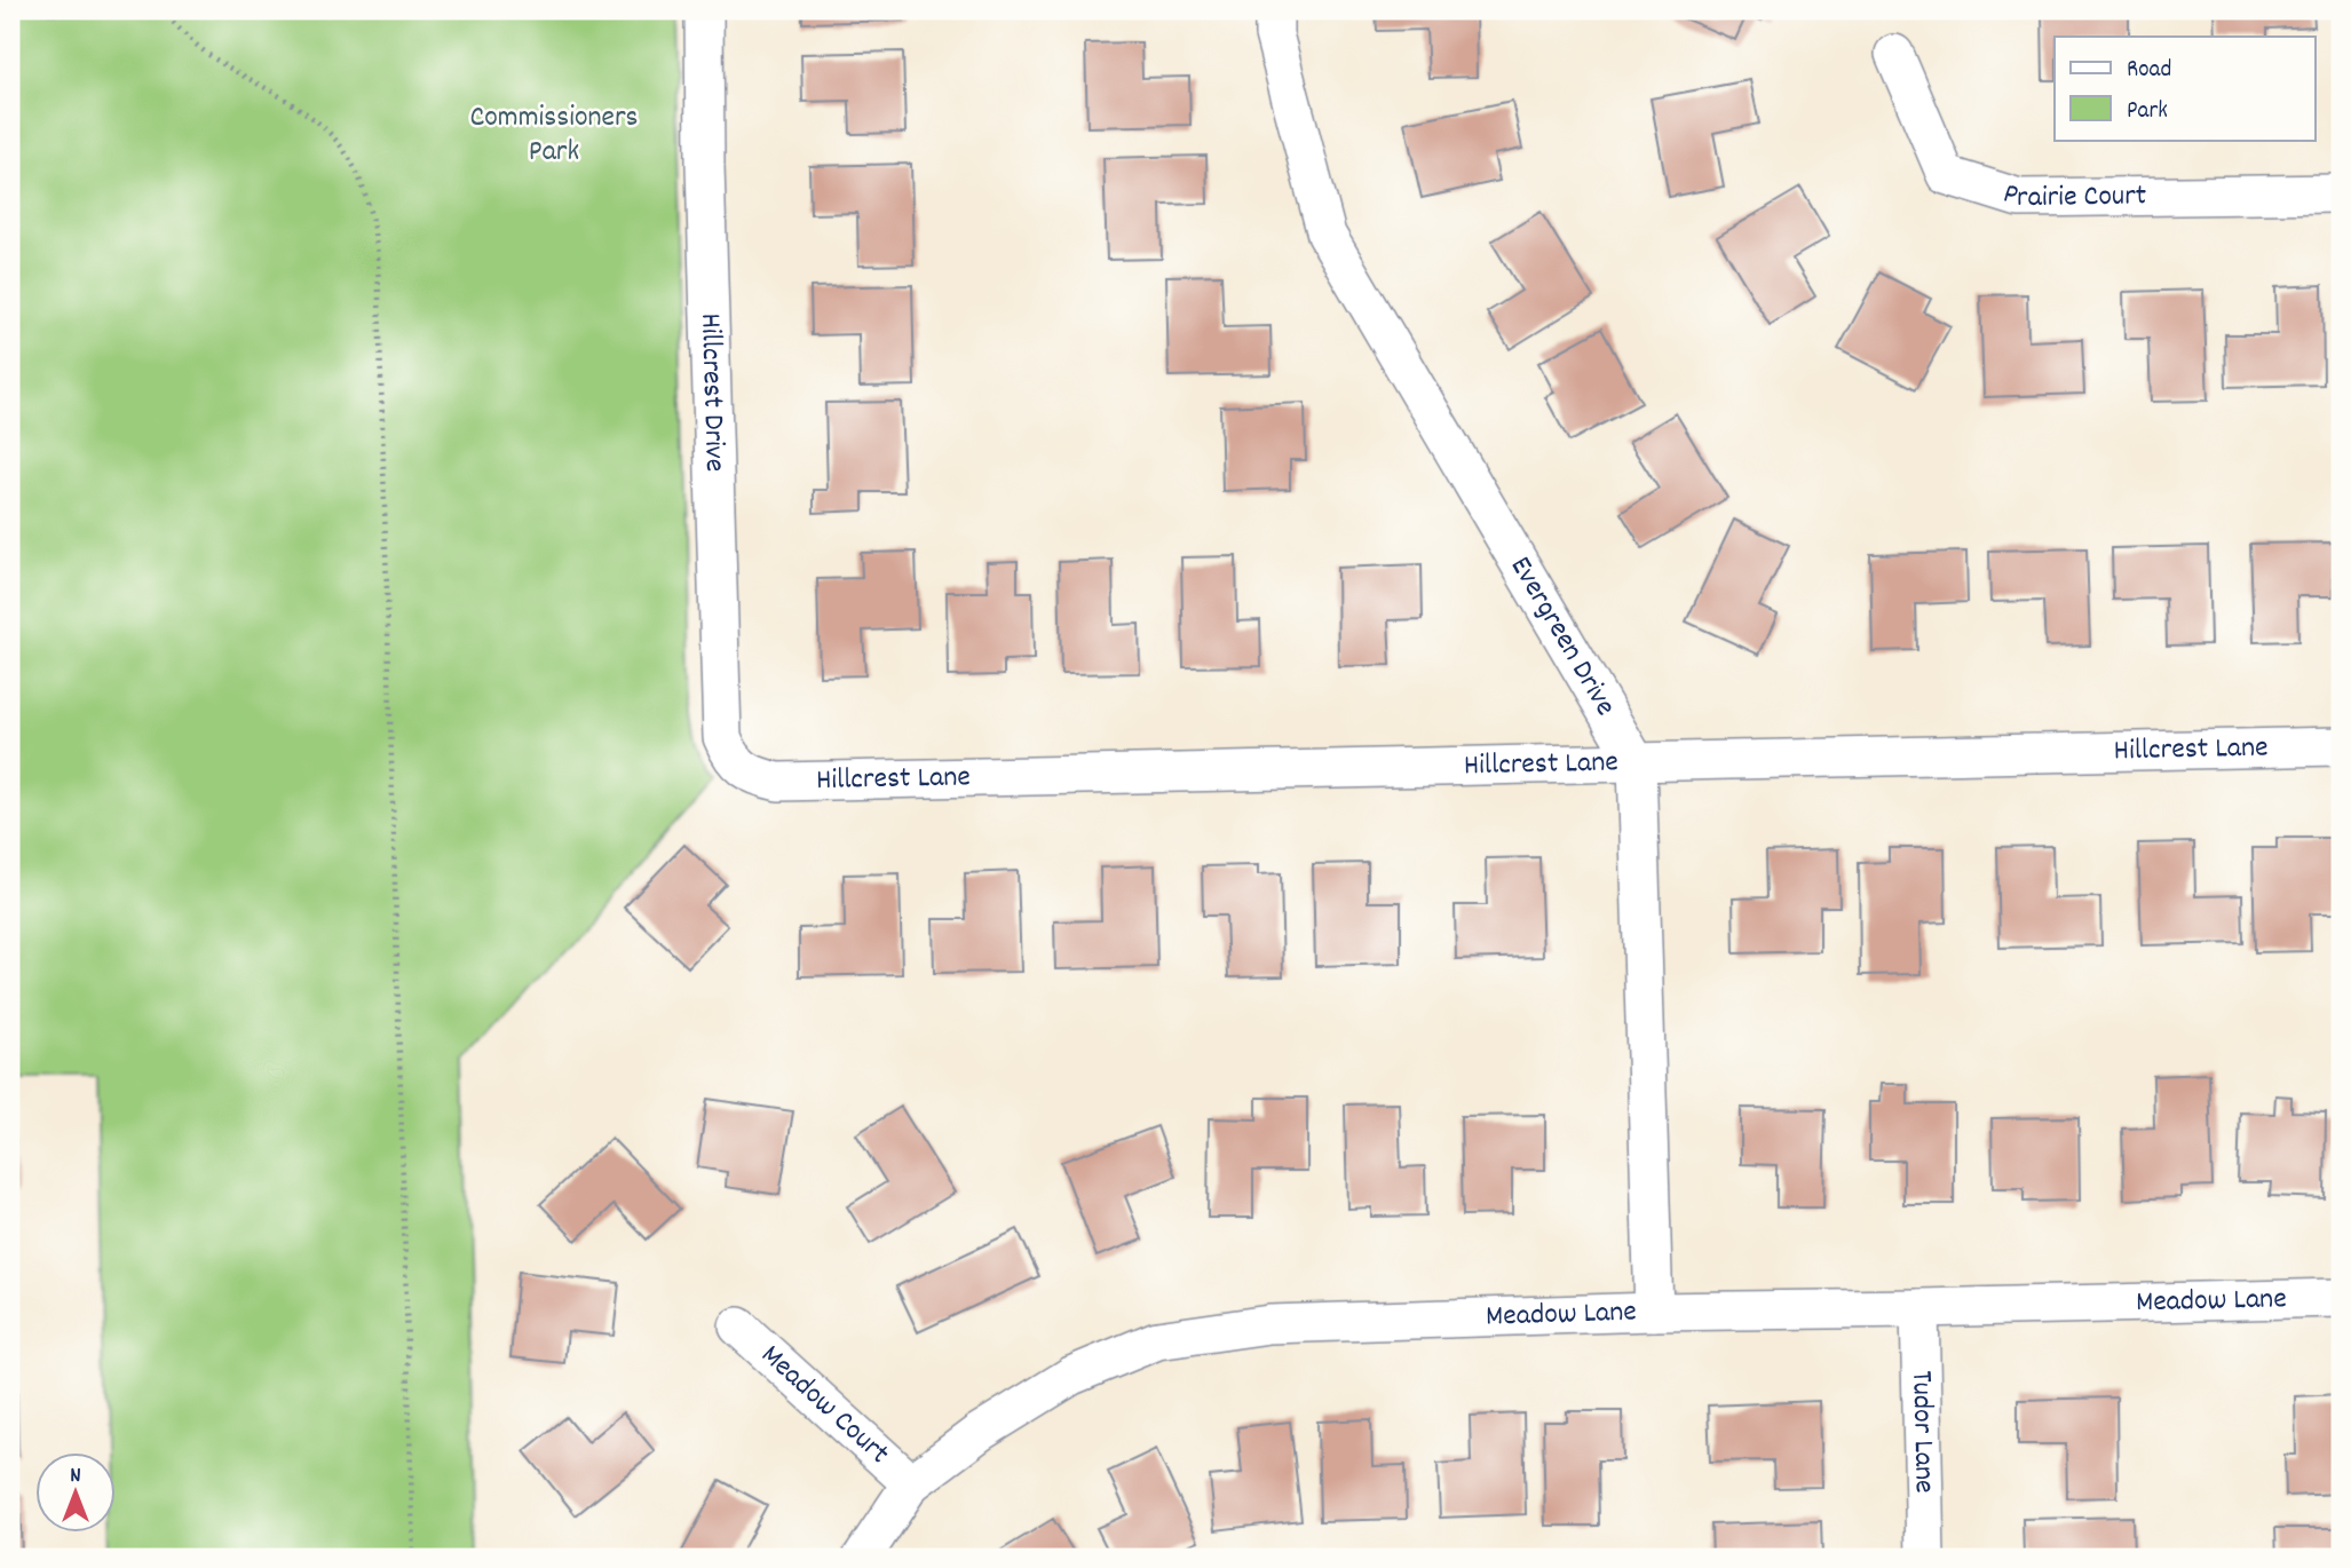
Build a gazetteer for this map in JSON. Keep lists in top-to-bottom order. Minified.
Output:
{"streets":{"street":["Prairie Court","Hillcrest Drive","Evergreen Drive","Hillcrest Lane","Meadow Lane","Meadow Court","Tudor Lane"]},"crossings":[["Hillcrest Drive","Hillcrest Lane"],["Evergreen Drive","Hillcrest Lane"],["Evergreen Drive","Meadow Lane"],["Meadow Lane","Meadow Court"],["Meadow Lane","Tudor Lane"]],"parks":["Commissioners Park"],"legend":["Road","Park"],"north":"top"}
